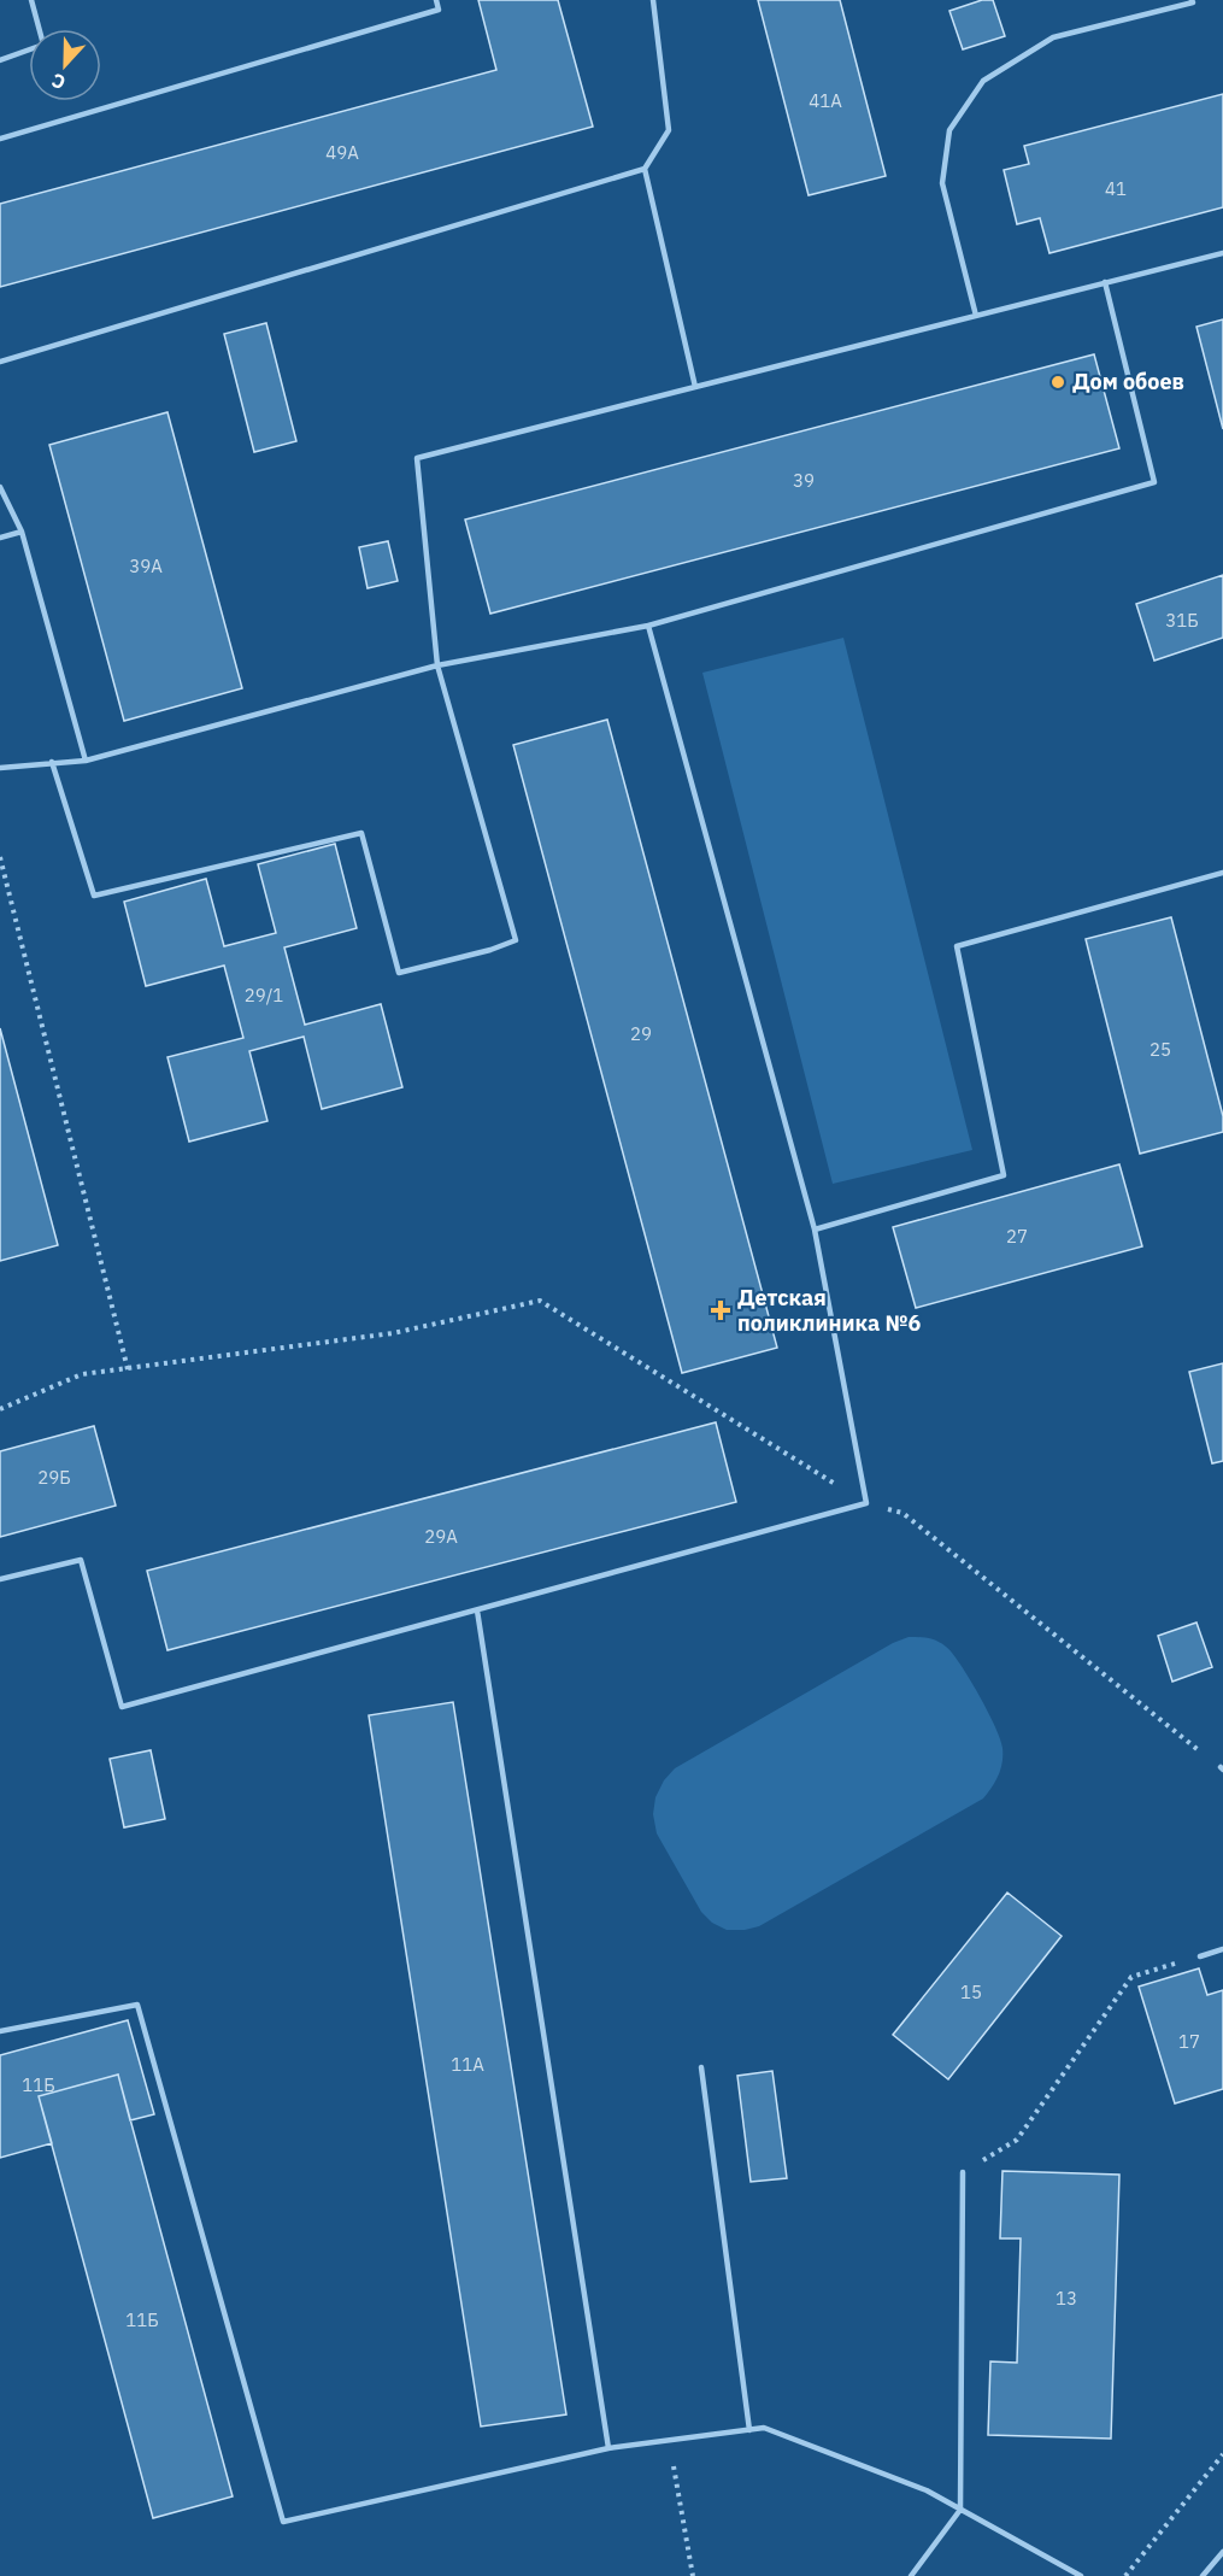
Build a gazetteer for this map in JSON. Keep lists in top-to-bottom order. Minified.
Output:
{"places":{"other":["Дом обоев"],"health":["Детская поликлиника №6"]},"house_numbers":["41А","49А","41","39","39А","31Б","29/1","29","25","27","29Б","29А","15","17","11А","11Б","13","11Б"],"north":"bottom"}
